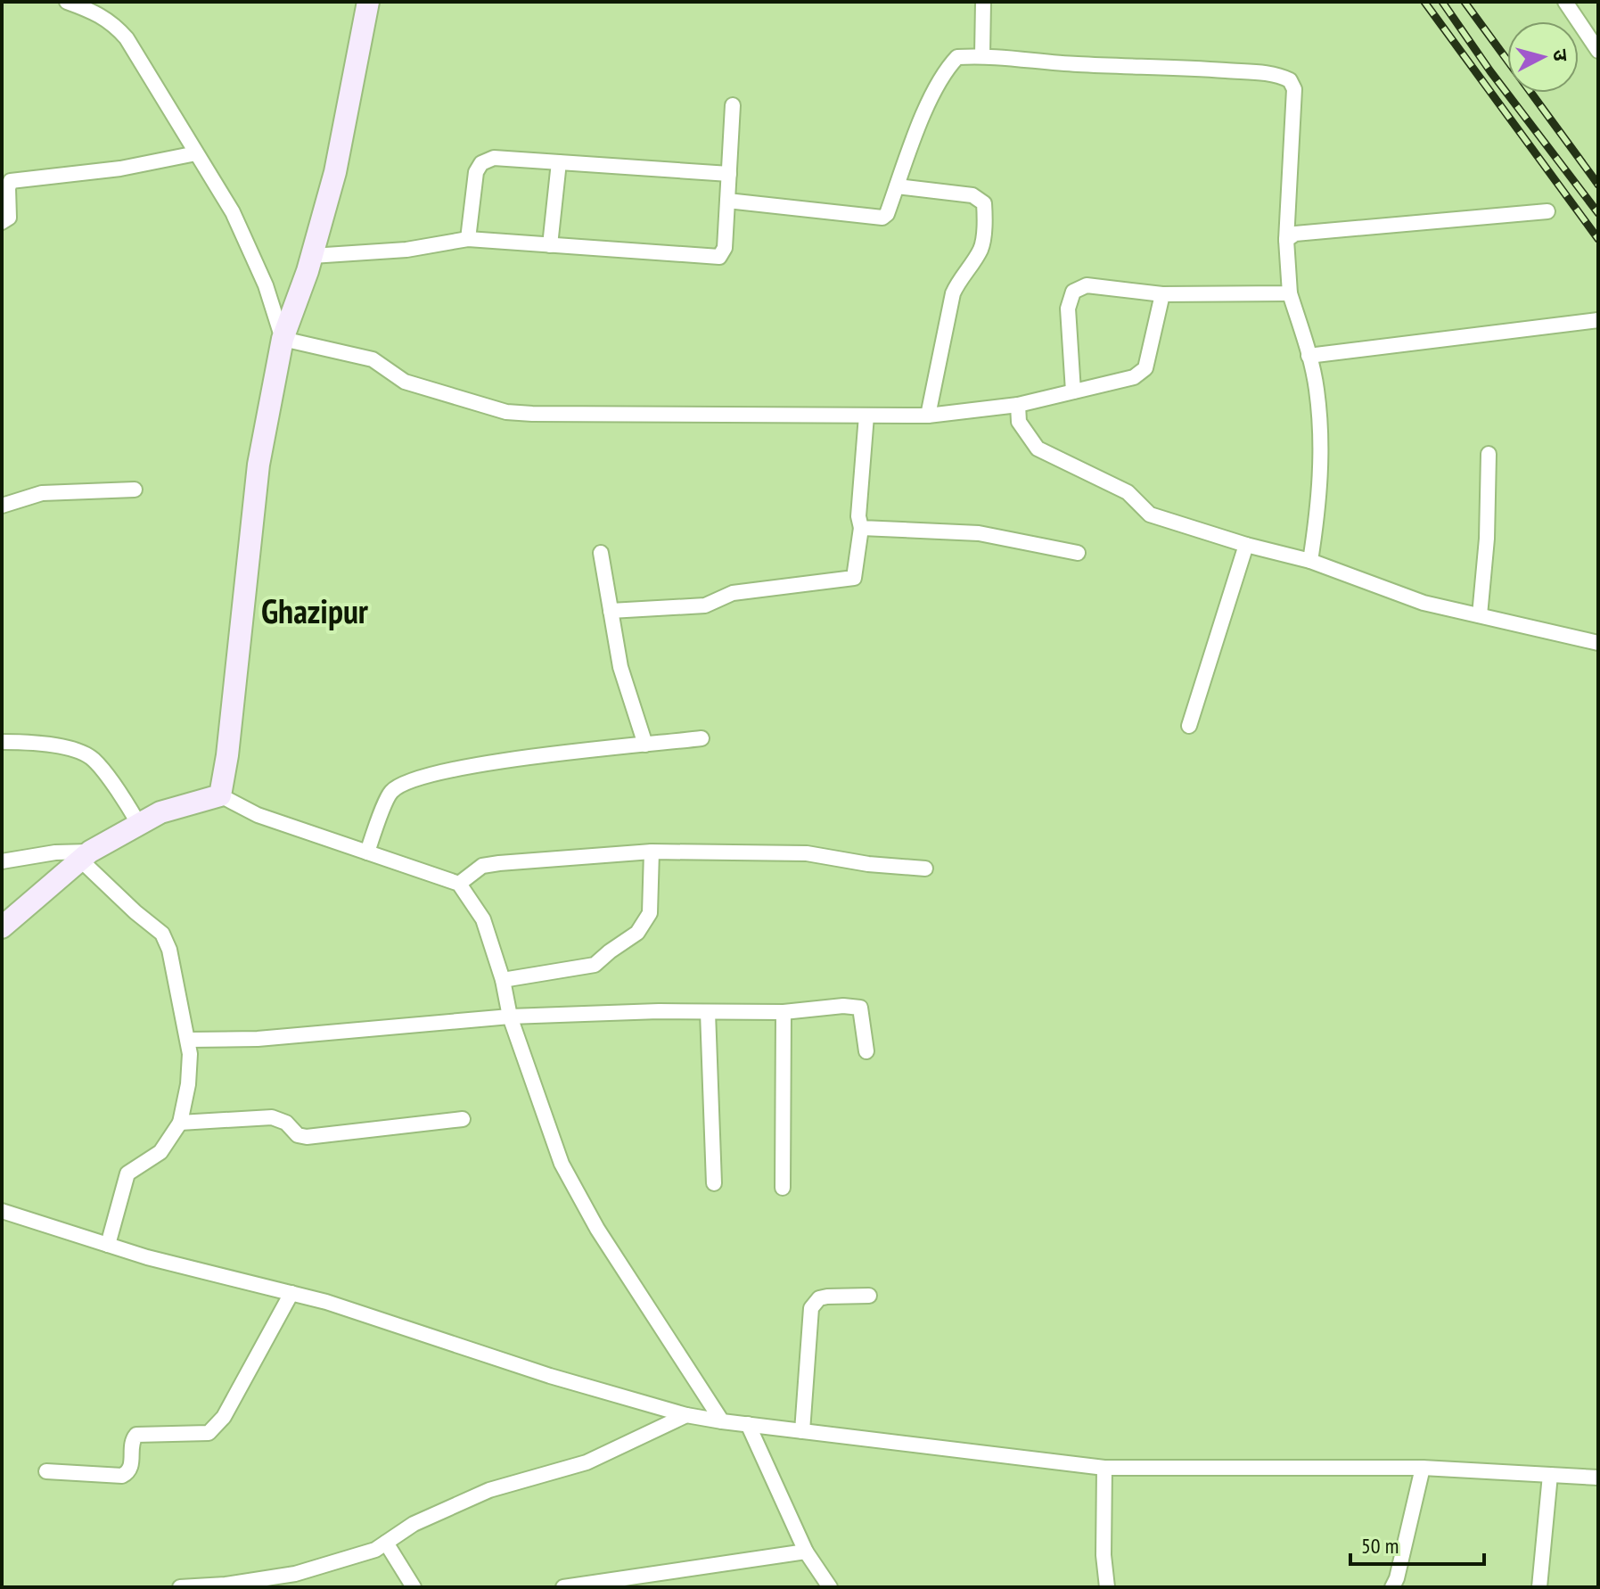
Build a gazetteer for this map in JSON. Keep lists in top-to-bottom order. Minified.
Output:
{"districts":["Ghazipur"],"scale_bar":"50 m","north":"right"}
